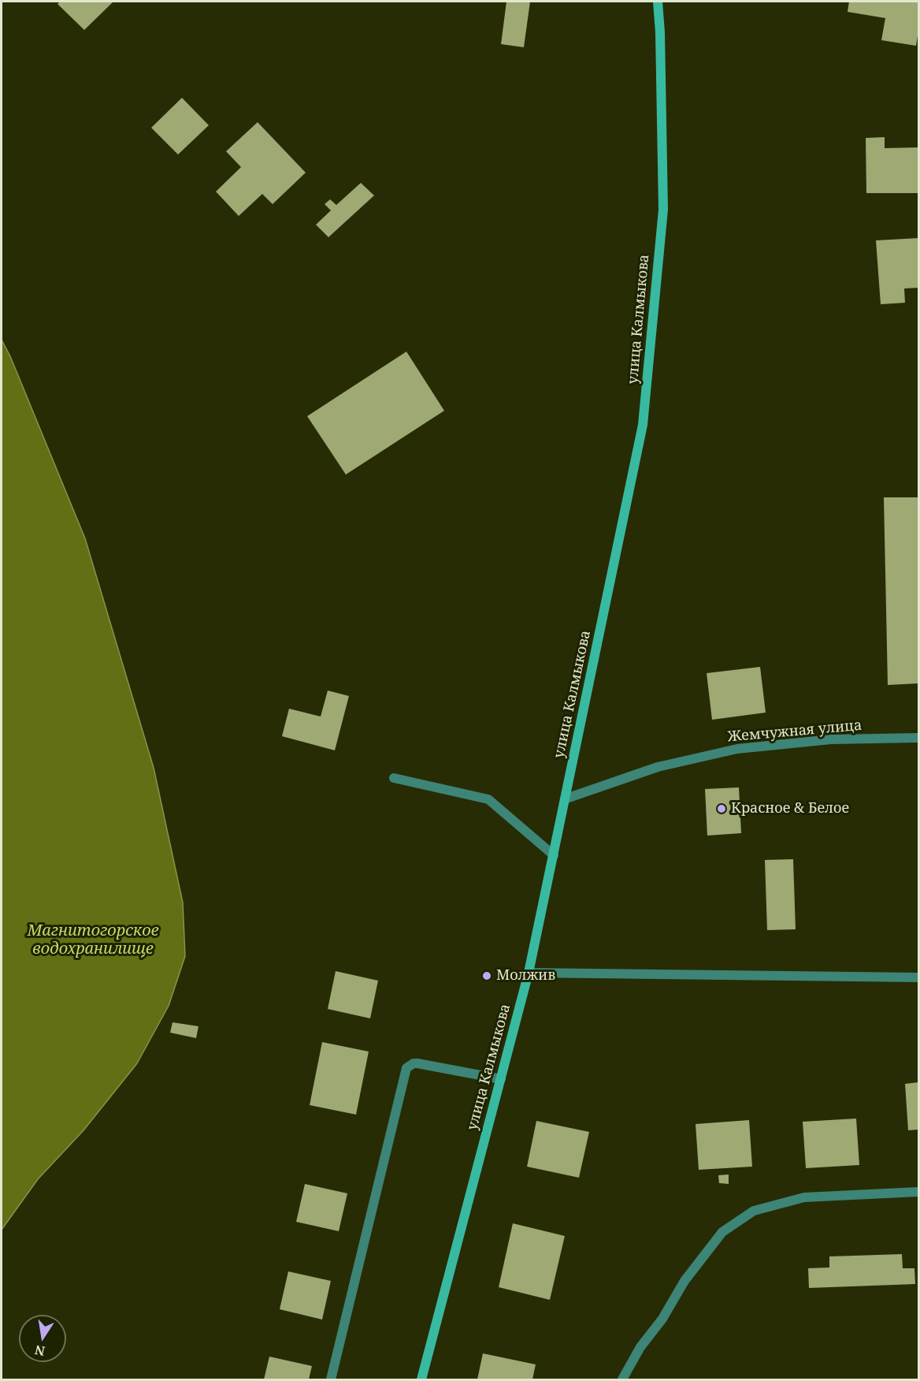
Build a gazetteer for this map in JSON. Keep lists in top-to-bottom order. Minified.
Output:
{"streets":{"main road":["улица Калмыкова"],"street":["Жемчужная улица"]},"crossings":[["улица Калмыкова","Жемчужная улица"]],"water":["Магнитогорское водохранилище"],"places":["Красное & Белое","Молжив"],"north":"bottom"}
